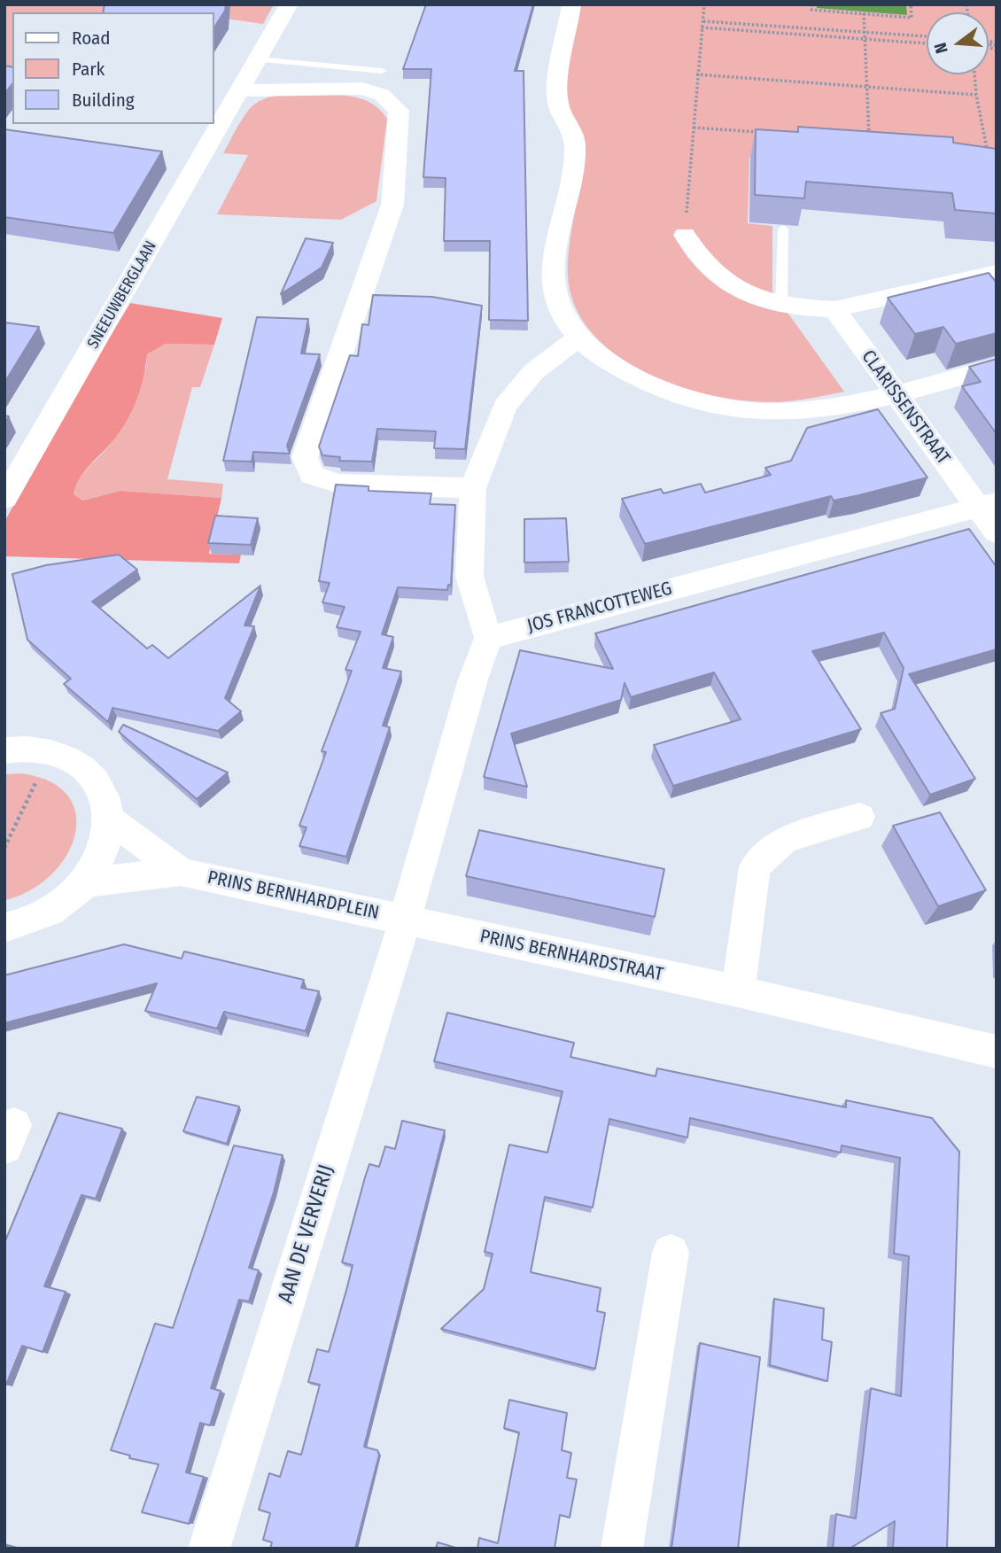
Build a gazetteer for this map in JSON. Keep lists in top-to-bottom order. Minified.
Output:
{"streets":{"street":["SNEEUWBERGLAAN","CLARISSENSTRAAT","JOS FRANCOTTEWEG","PRINS BERNHARDPLEIN","PRINS BERNHARDSTRAAT","AAN DE VERVERIJ"]},"crossings":[["CLARISSENSTRAAT","JOS FRANCOTTEWEG"],["PRINS BERNHARDPLEIN","PRINS BERNHARDSTRAAT"],["PRINS BERNHARDPLEIN","AAN DE VERVERIJ"],["PRINS BERNHARDSTRAAT","AAN DE VERVERIJ"]],"legend":["Road","Park","Building"],"north":"left"}
